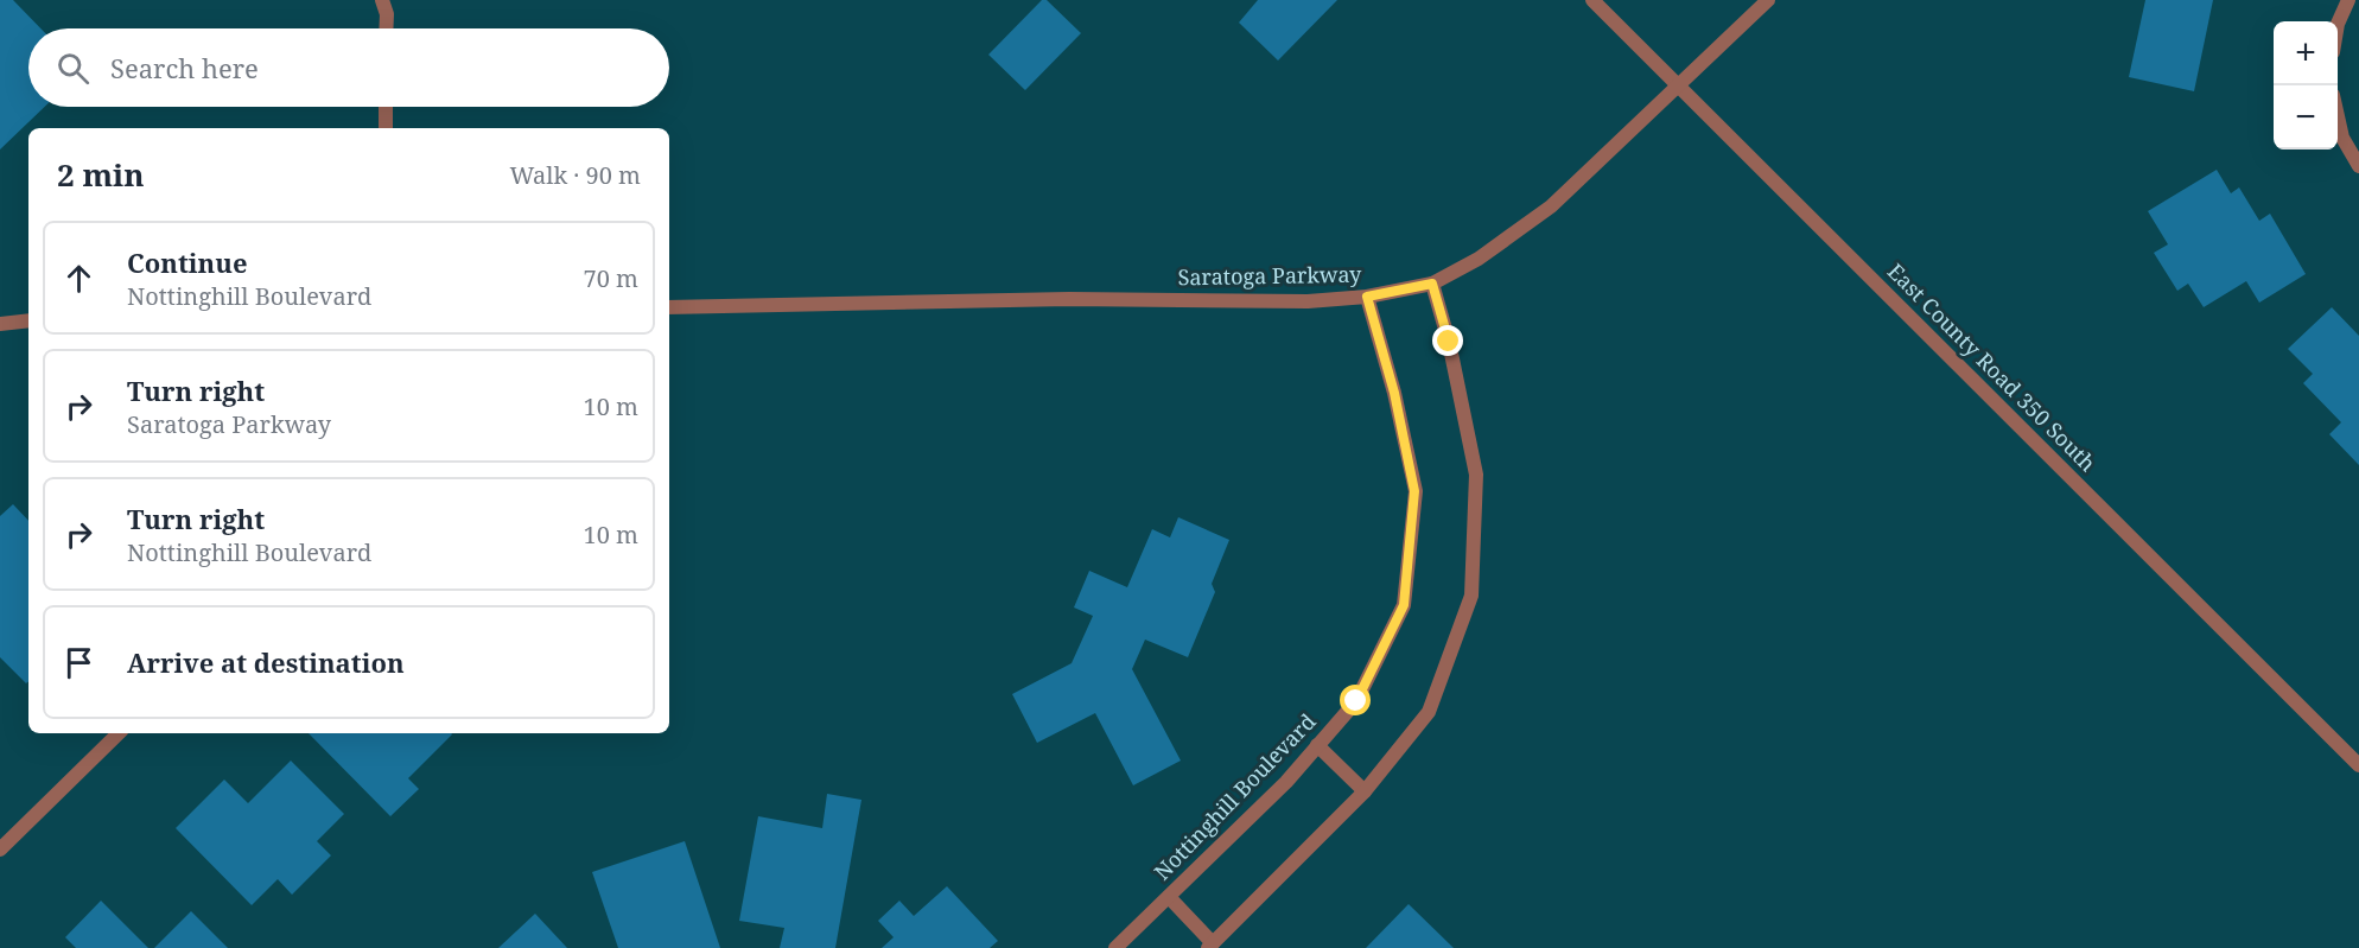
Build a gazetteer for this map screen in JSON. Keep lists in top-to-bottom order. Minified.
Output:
{"streets":{"street":["Saratoga Parkway","East County Road 350 South","Nottinghill Boulevard"]},"crossings":[["Saratoga Parkway","East County Road 350 South"],["Saratoga Parkway","Nottinghill Boulevard"]],"page":{"map_buttons":["+","−"],"search":"Search here","heading":["2 min","Walk · 90 m"],"list":[["Continue","Nottinghill Boulevard","70 m"],["Turn right","Saratoga Parkway","10 m"],["Turn right","Nottinghill Boulevard","10 m"],"Arrive at destination"]}}
